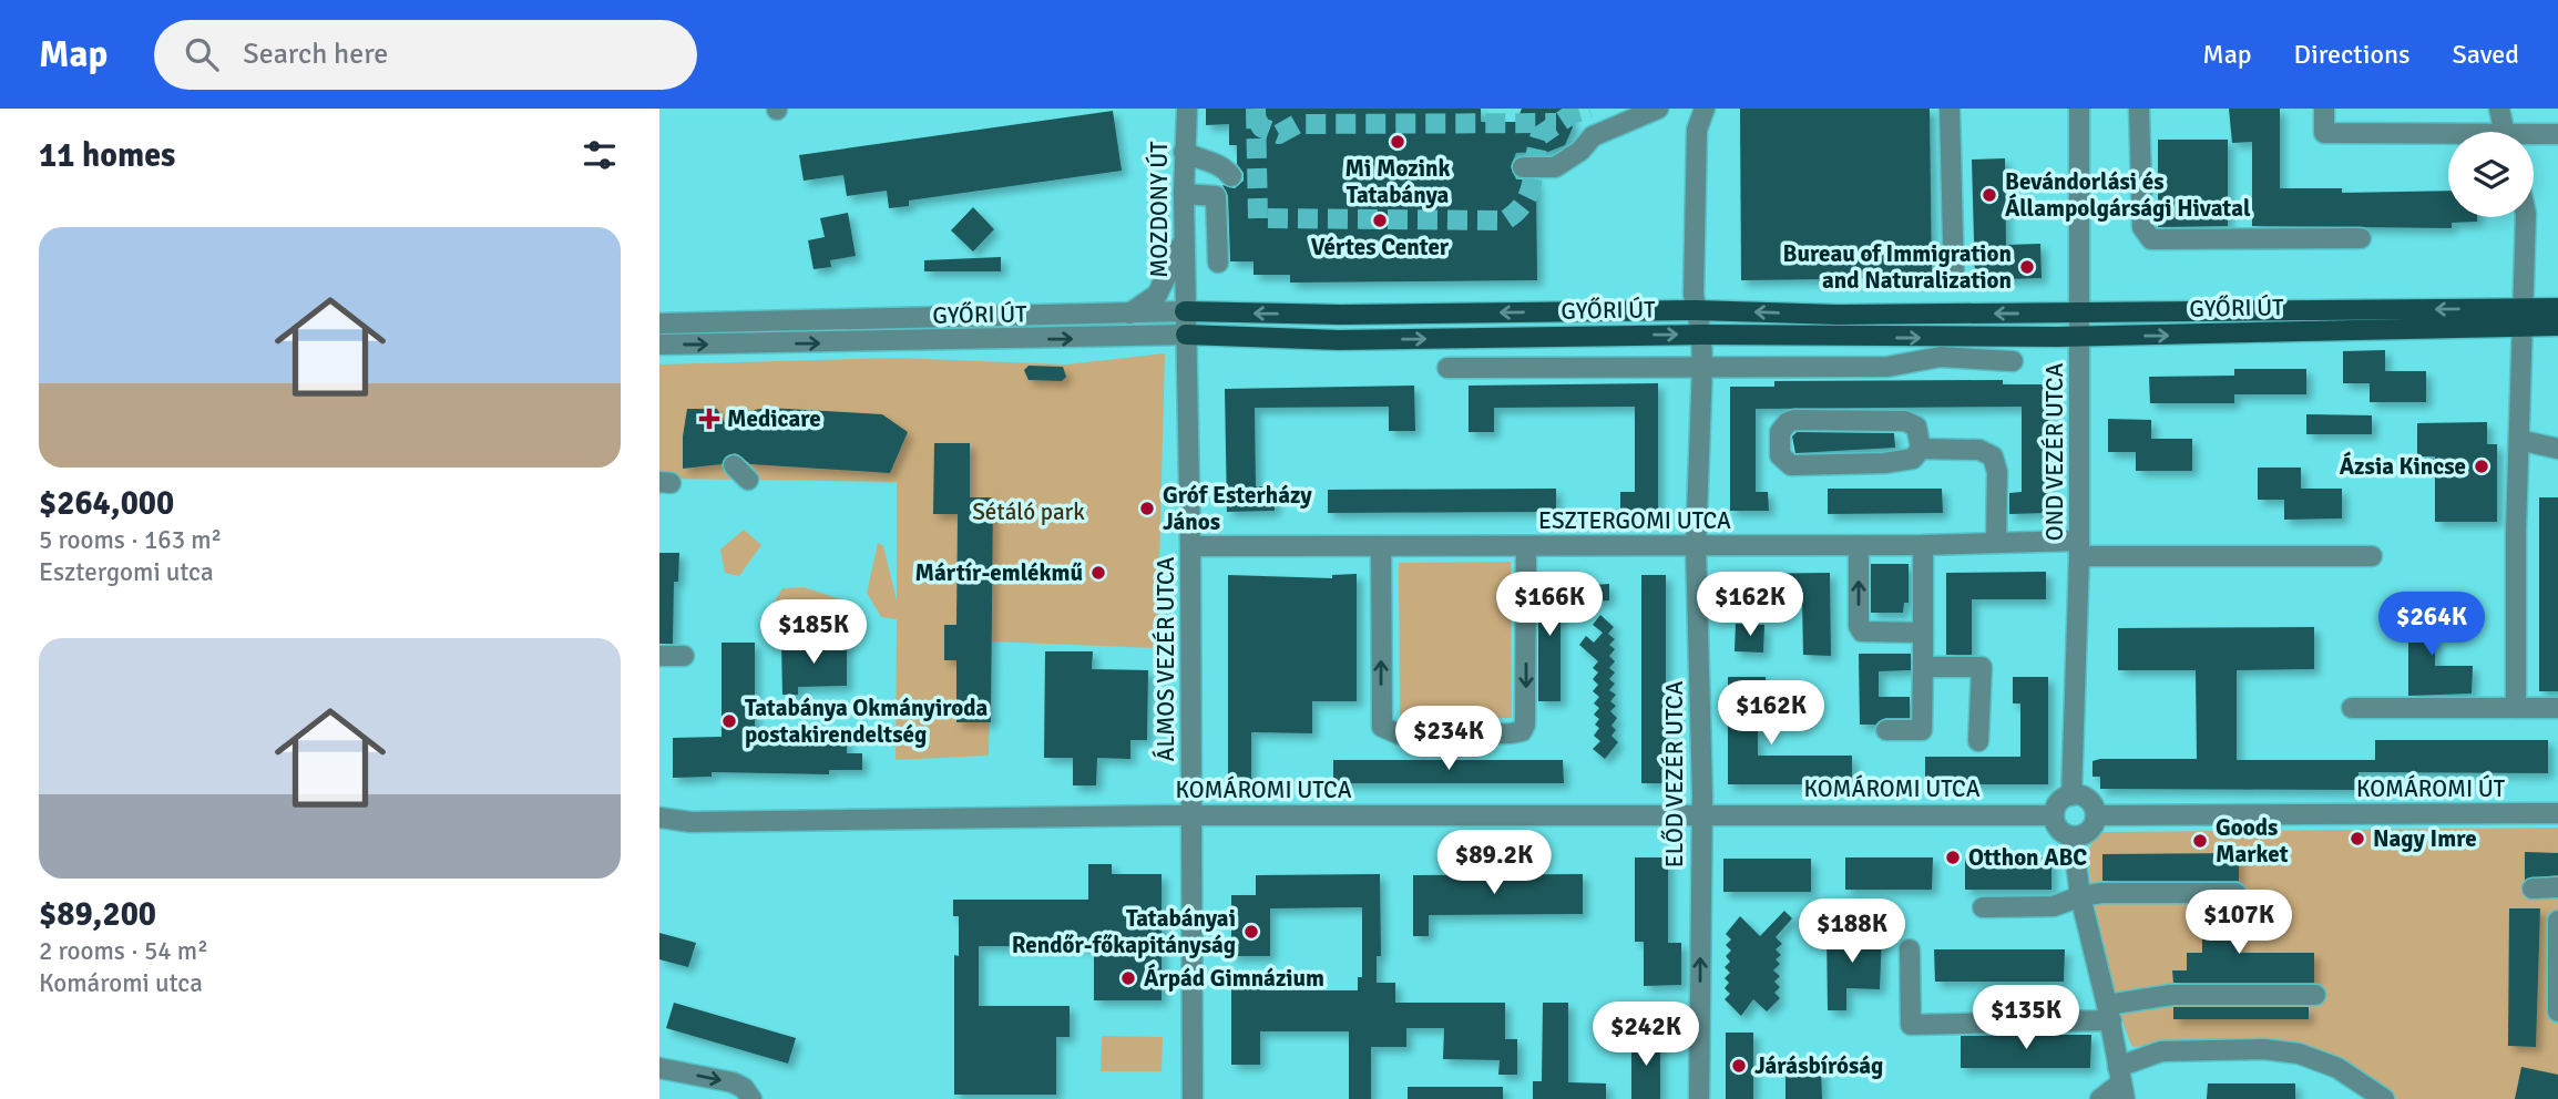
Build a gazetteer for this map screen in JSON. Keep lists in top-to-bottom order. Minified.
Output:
{"streets":{"main road":["GYŐRI ÚT"],"street":["MOZDONY ÚT","OND VEZÉR UTCA","ESZTERGOMI UTCA","ÁLMOS VEZÉR UTCA","ELŐD VEZÉR UTCA","KOMÁROMI UTCA","KOMÁROMI ÚT"]},"crossings":[["MOZDONY ÚT","GYŐRI ÚT"],["MOZDONY ÚT","ÁLMOS VEZÉR UTCA"],["GYŐRI ÚT","OND VEZÉR UTCA"],["GYŐRI ÚT","ÁLMOS VEZÉR UTCA"],["GYŐRI ÚT","ELŐD VEZÉR UTCA"],["OND VEZÉR UTCA","ESZTERGOMI UTCA"],["OND VEZÉR UTCA","KOMÁROMI UTCA"],["OND VEZÉR UTCA","KOMÁROMI ÚT"],["ESZTERGOMI UTCA","ÁLMOS VEZÉR UTCA"],["ESZTERGOMI UTCA","ELŐD VEZÉR UTCA"],["ÁLMOS VEZÉR UTCA","KOMÁROMI UTCA"],["ELŐD VEZÉR UTCA","KOMÁROMI UTCA"],["KOMÁROMI UTCA","KOMÁROMI ÚT"]],"parks":["Sétáló park"],"places":{"other":["Mi Mozink Tatabánya","Bevándorlási és Állampolgársági Hivatal","Vértes Center","Bureau of Immigration and Naturalization","Ázsia Kincse","Gróf Esterházy János","Mártír-emlékmű","Tatabánya Okmányiroda postakirendeltség","Nagy Imre","Goods Market","Otthon ABC","Tatabányai Rendőr-főkapitányság","Árpád Gimnázium","Járásbíróság"],"health":["Medicare"]},"page":{"header":"Map","search":"Search here","nav":["Map","Directions","Saved"],"heading":"11 homes","list":[{"name":"$264,000","note":"5 rooms · 163 m² · Esztergomi utca"},{"name":"$89,200","note":"2 rooms · 54 m² · Komáromi utca"}],"price":["$166K","$162K","$264K","$185K","$162K","$234K","$89.2K","$107K","$188K","$135K","$242K"]}}
